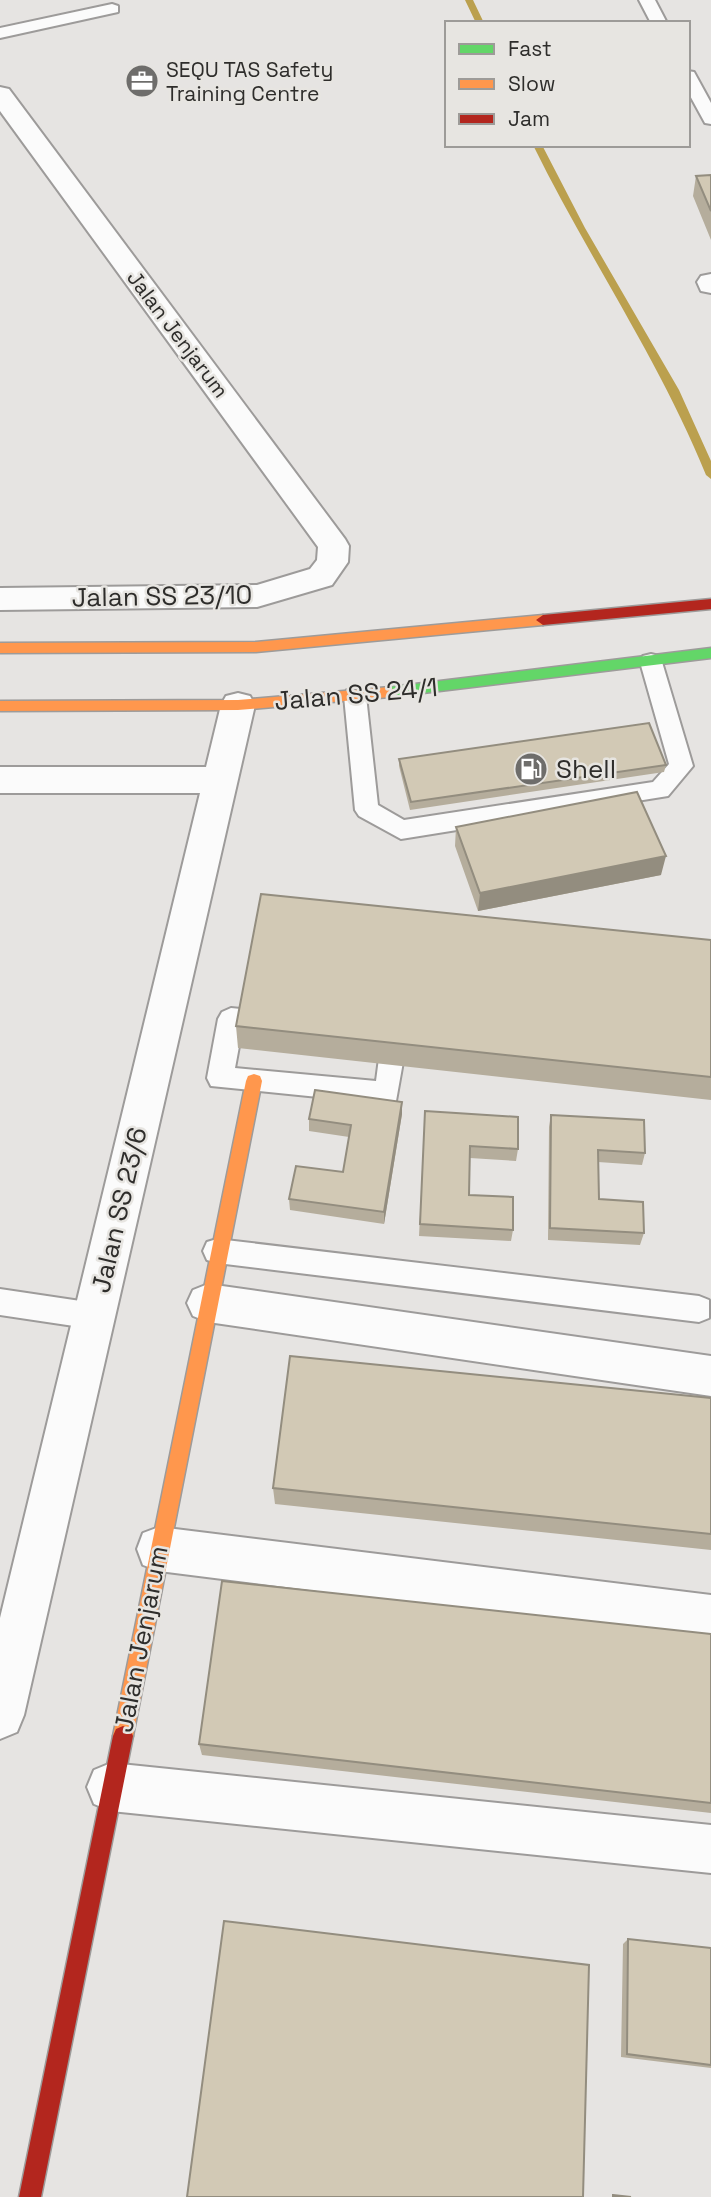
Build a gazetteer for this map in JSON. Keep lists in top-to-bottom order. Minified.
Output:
{"streets":{"main road":["Jalan Jenjarum","Jalan SS 24/1"],"street":["Jalan SS 23/10","Jalan SS 23/6"]},"crossings":[["Jalan Jenjarum","Jalan SS 23/10"],["Jalan SS 24/1","Jalan SS 23/6"]],"places":{"office":["SEQU TAS Safety Training Centre"],"fuel station":["Shell"]},"legend":["Fast","Slow","Jam"]}
